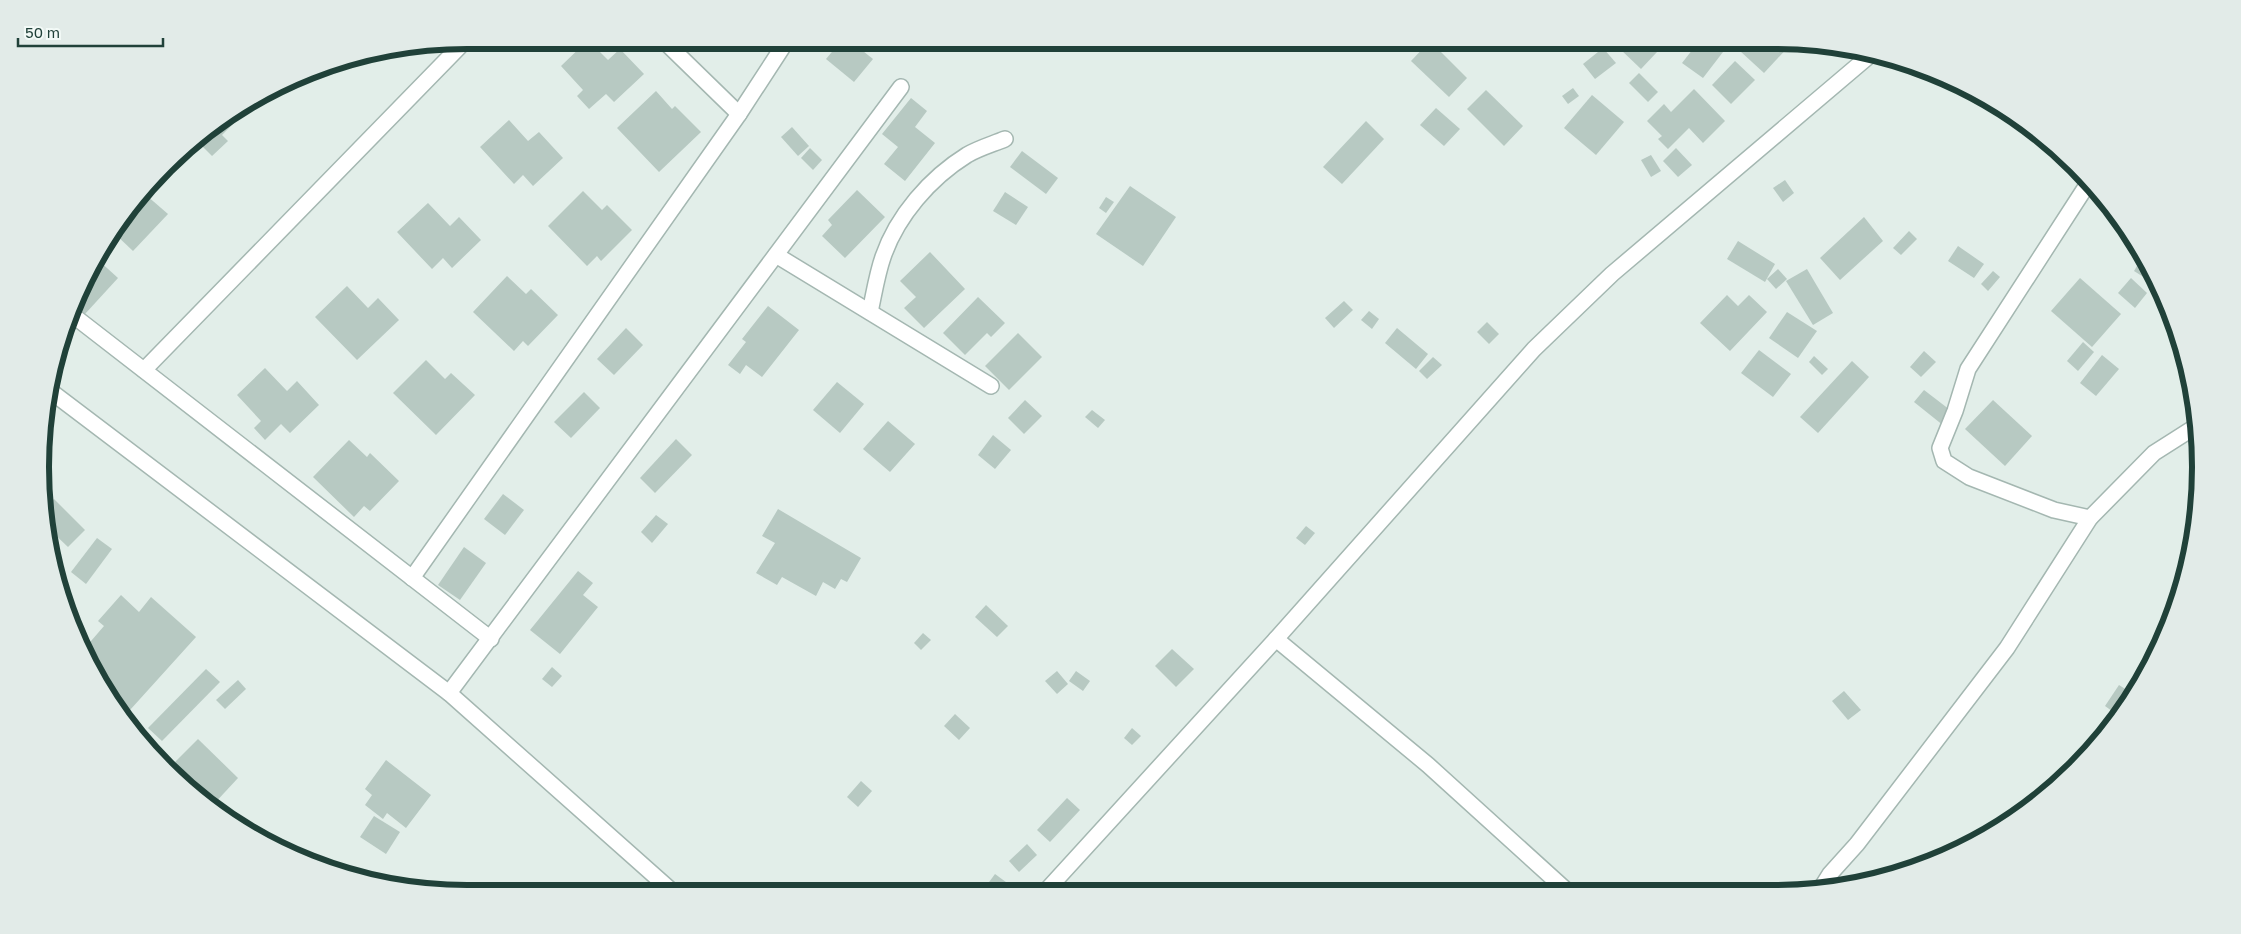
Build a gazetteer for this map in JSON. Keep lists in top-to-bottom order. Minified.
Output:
{"scale_bar":"50 m"}
